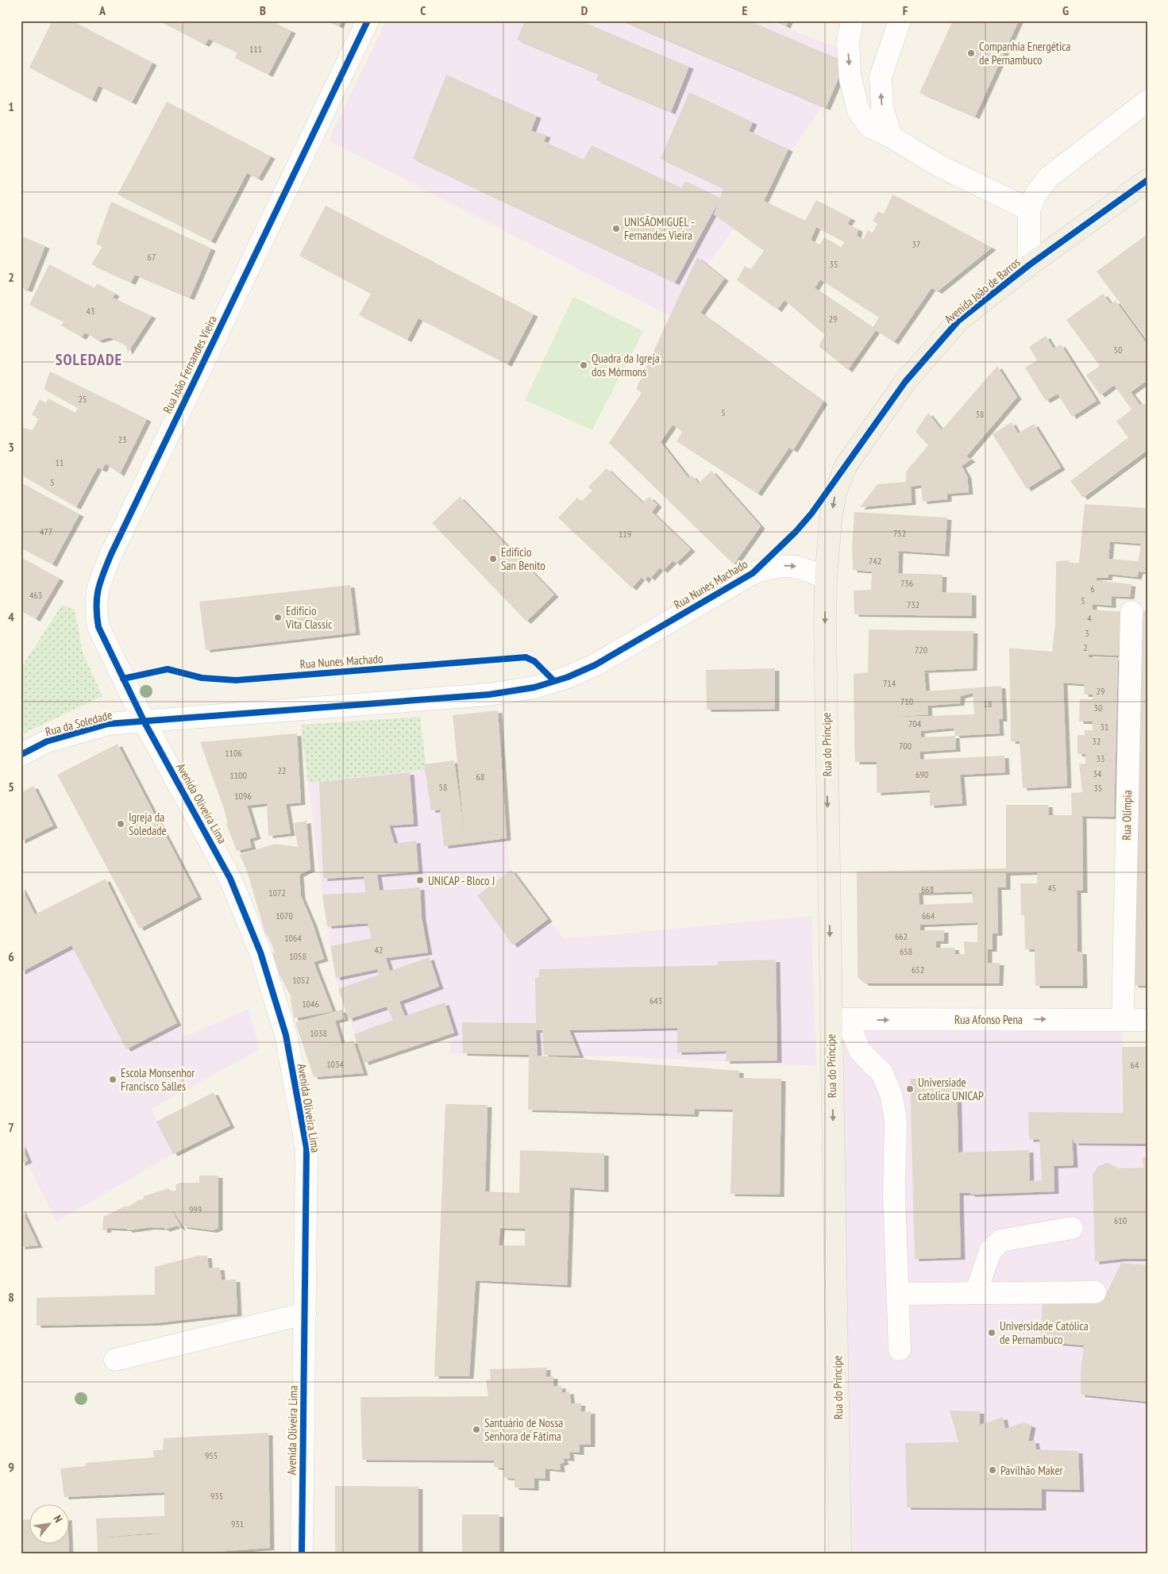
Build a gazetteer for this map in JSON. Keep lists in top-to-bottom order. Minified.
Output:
{"streets":{"main road":["Avenida João de Barros","Rua do Príncipe"],"street":["Rua João Fernandes Vieira","Rua Nunes Machado","Rua da Soledade","Avenida Oliveira Lima","Rua Olímpia","Rua Afonso Pena"]},"crossings":[["Avenida João de Barros","Rua Nunes Machado"],["Avenida João de Barros","Rua do Príncipe"],["Rua João Fernandes Vieira","Rua Nunes Machado"],["Rua João Fernandes Vieira","Rua da Soledade"],["Rua João Fernandes Vieira","Avenida Oliveira Lima"],["Rua Nunes Machado","Rua da Soledade"],["Rua Nunes Machado","Rua do Príncipe"],["Rua Nunes Machado","Avenida Oliveira Lima"],["Rua da Soledade","Avenida Oliveira Lima"],["Rua do Príncipe","Rua Afonso Pena"],["Rua Olímpia","Rua Afonso Pena"]],"one_way":["Avenida João de Barros","Rua Nunes Machado","Rua do Príncipe","Rua Afonso Pena"],"districts":["SOLEDADE"],"places":["Companhia Energética de Pernambuco","UNISÃOMIGUEL - Fernandes Vieira","Quadra da Igreja dos Mórmons","Edifício San Benito","Edifício Vita Classic","Igreja da Soledade","UNICAP - Bloco J","Escola Monsenhor Francisco Salles","Universiade catolica UNICAP","Universidade Católica de Pernambuco","Santuário de Nossa Senhora de Fátima","Pavilhão Maker"],"house_numbers":["111","37","67","35","43","29","50","25","5","38","23","11","5","477","752","119","742","736","6","463","5","732","4","3","2","720","714","29","710","18","30","704","31","32","700","1106","33","22","34","690","1100","68","58","35","1096","45","668","1072","1070","664","662","1064","42","658","1058","652","1052","643","1046","1038","1034","64","999","610","955","935","931"],"north":"top right","grid":{"columns":["A","B","C","D","E","F","G"],"rows":["1","2","3","4","5","6","7","8","9"]}}
